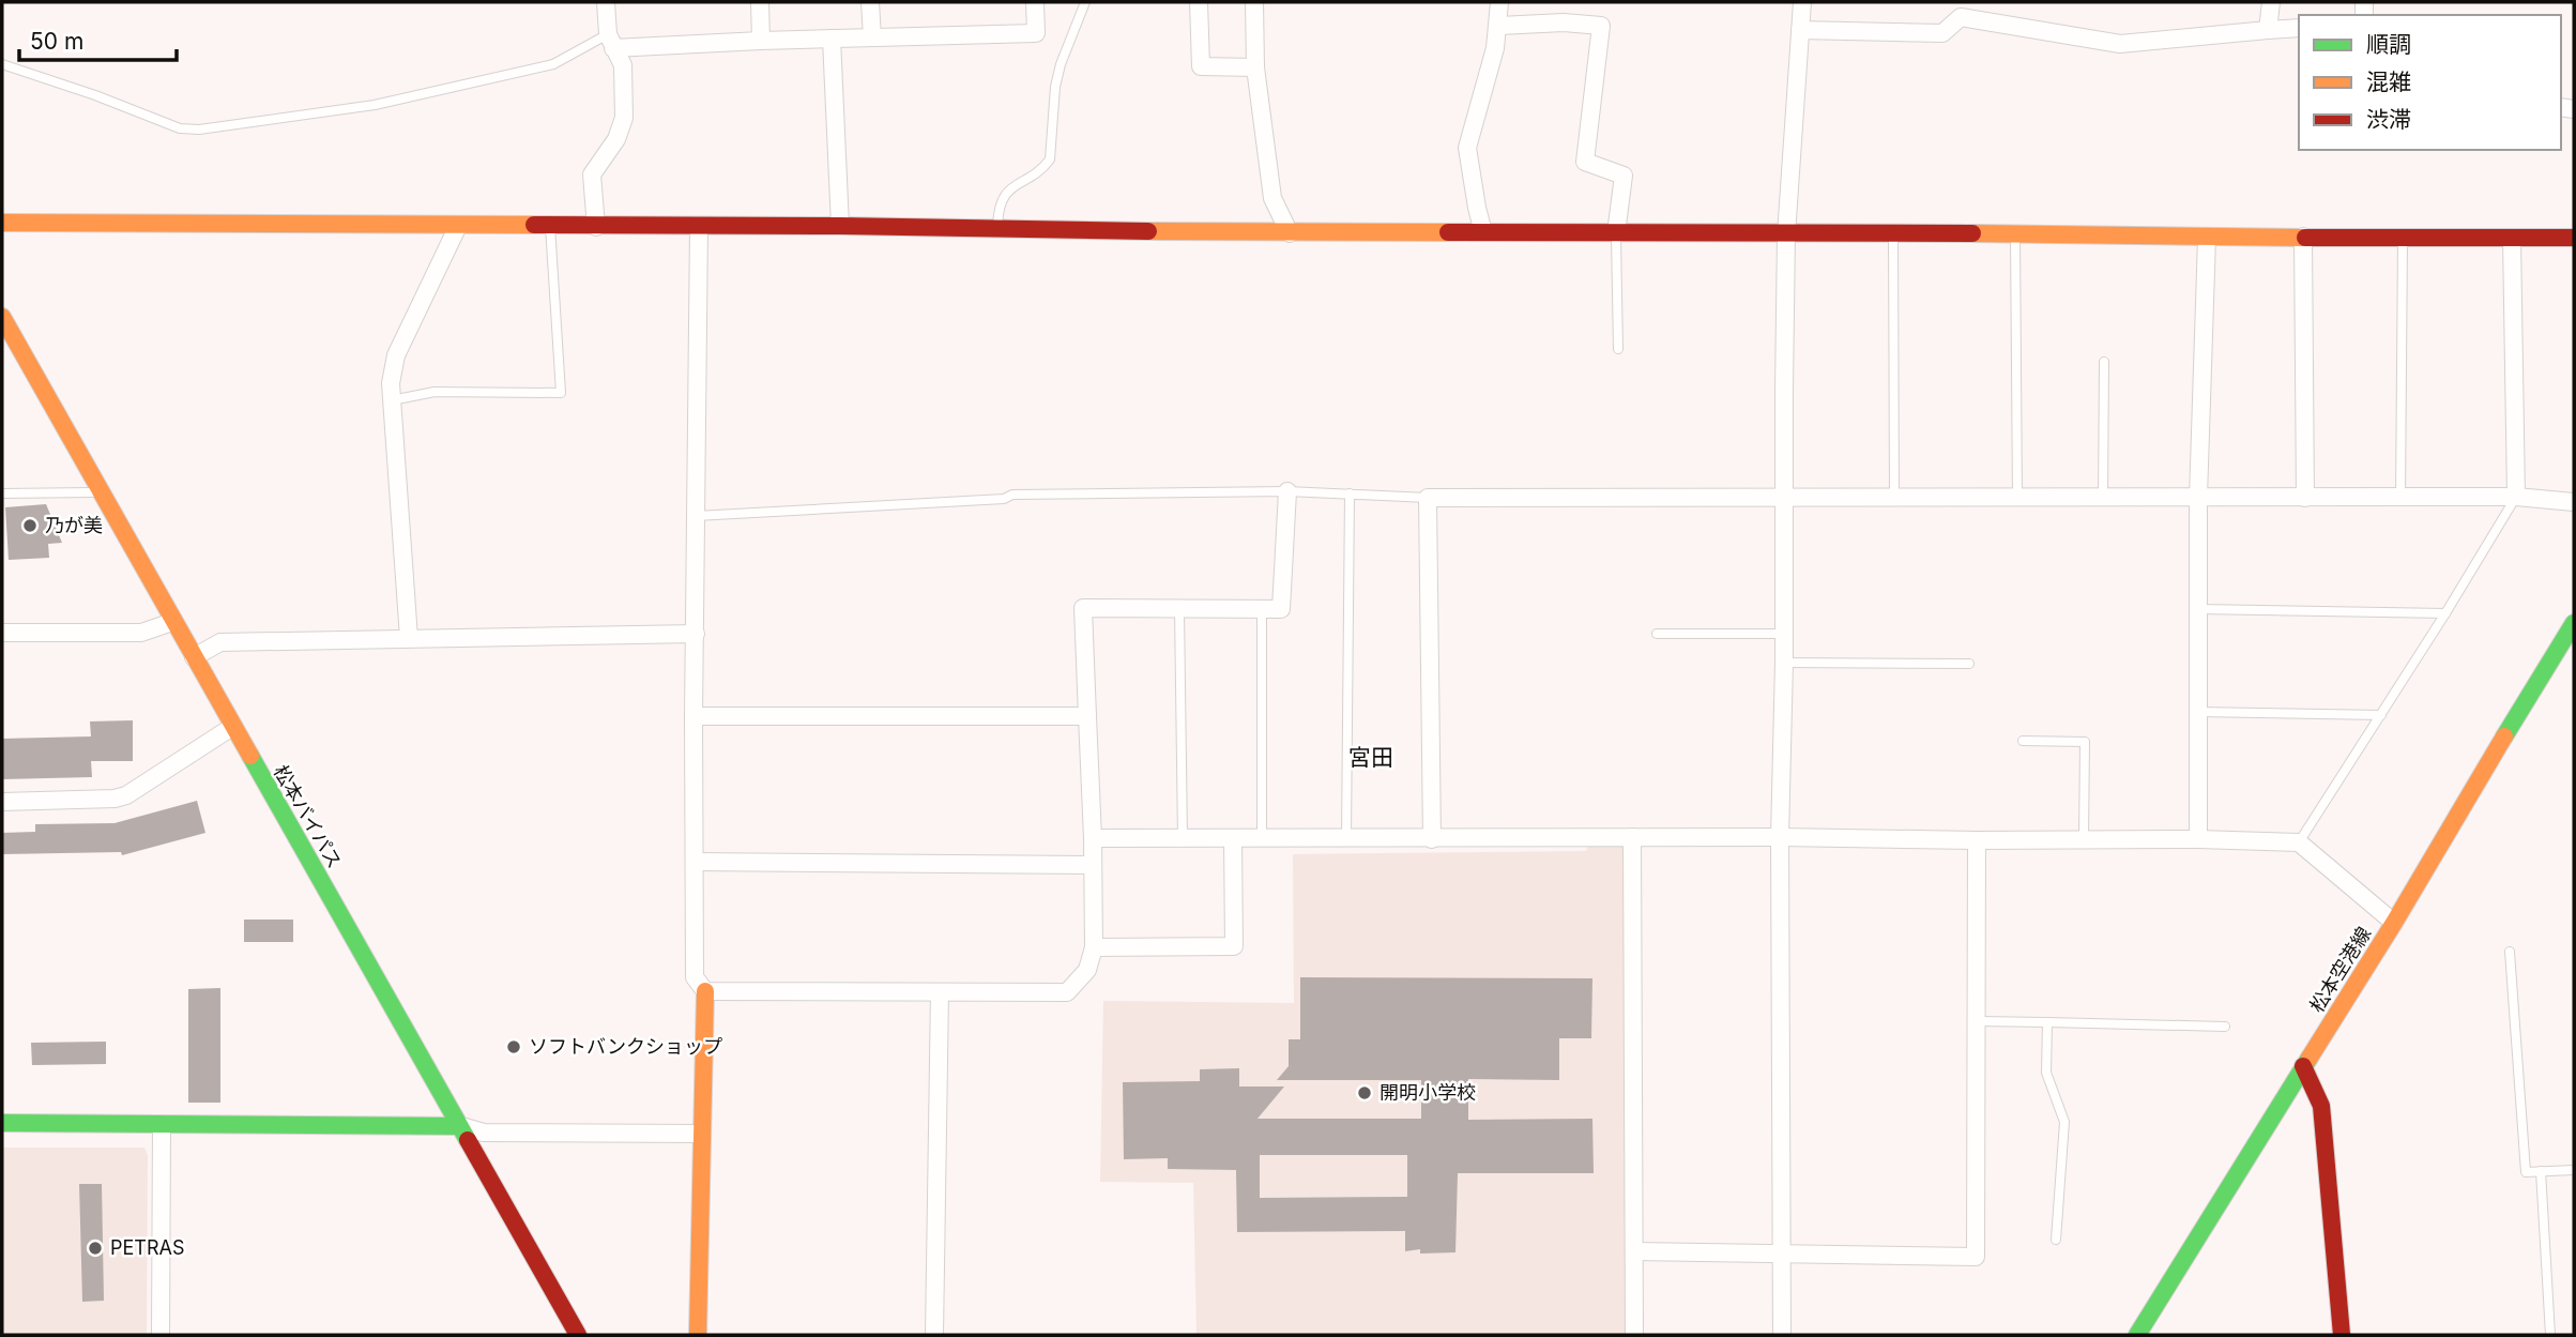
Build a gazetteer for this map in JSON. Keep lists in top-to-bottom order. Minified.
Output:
{"streets":{"main road":["松本バイパス","松本空港線"]},"districts":["宮田"],"places":["乃が美","ソフトバンクショップ","開明小学校","PETRAS"],"legend":["順調","混雑","渋滞"],"scale_bar":"50 m"}
